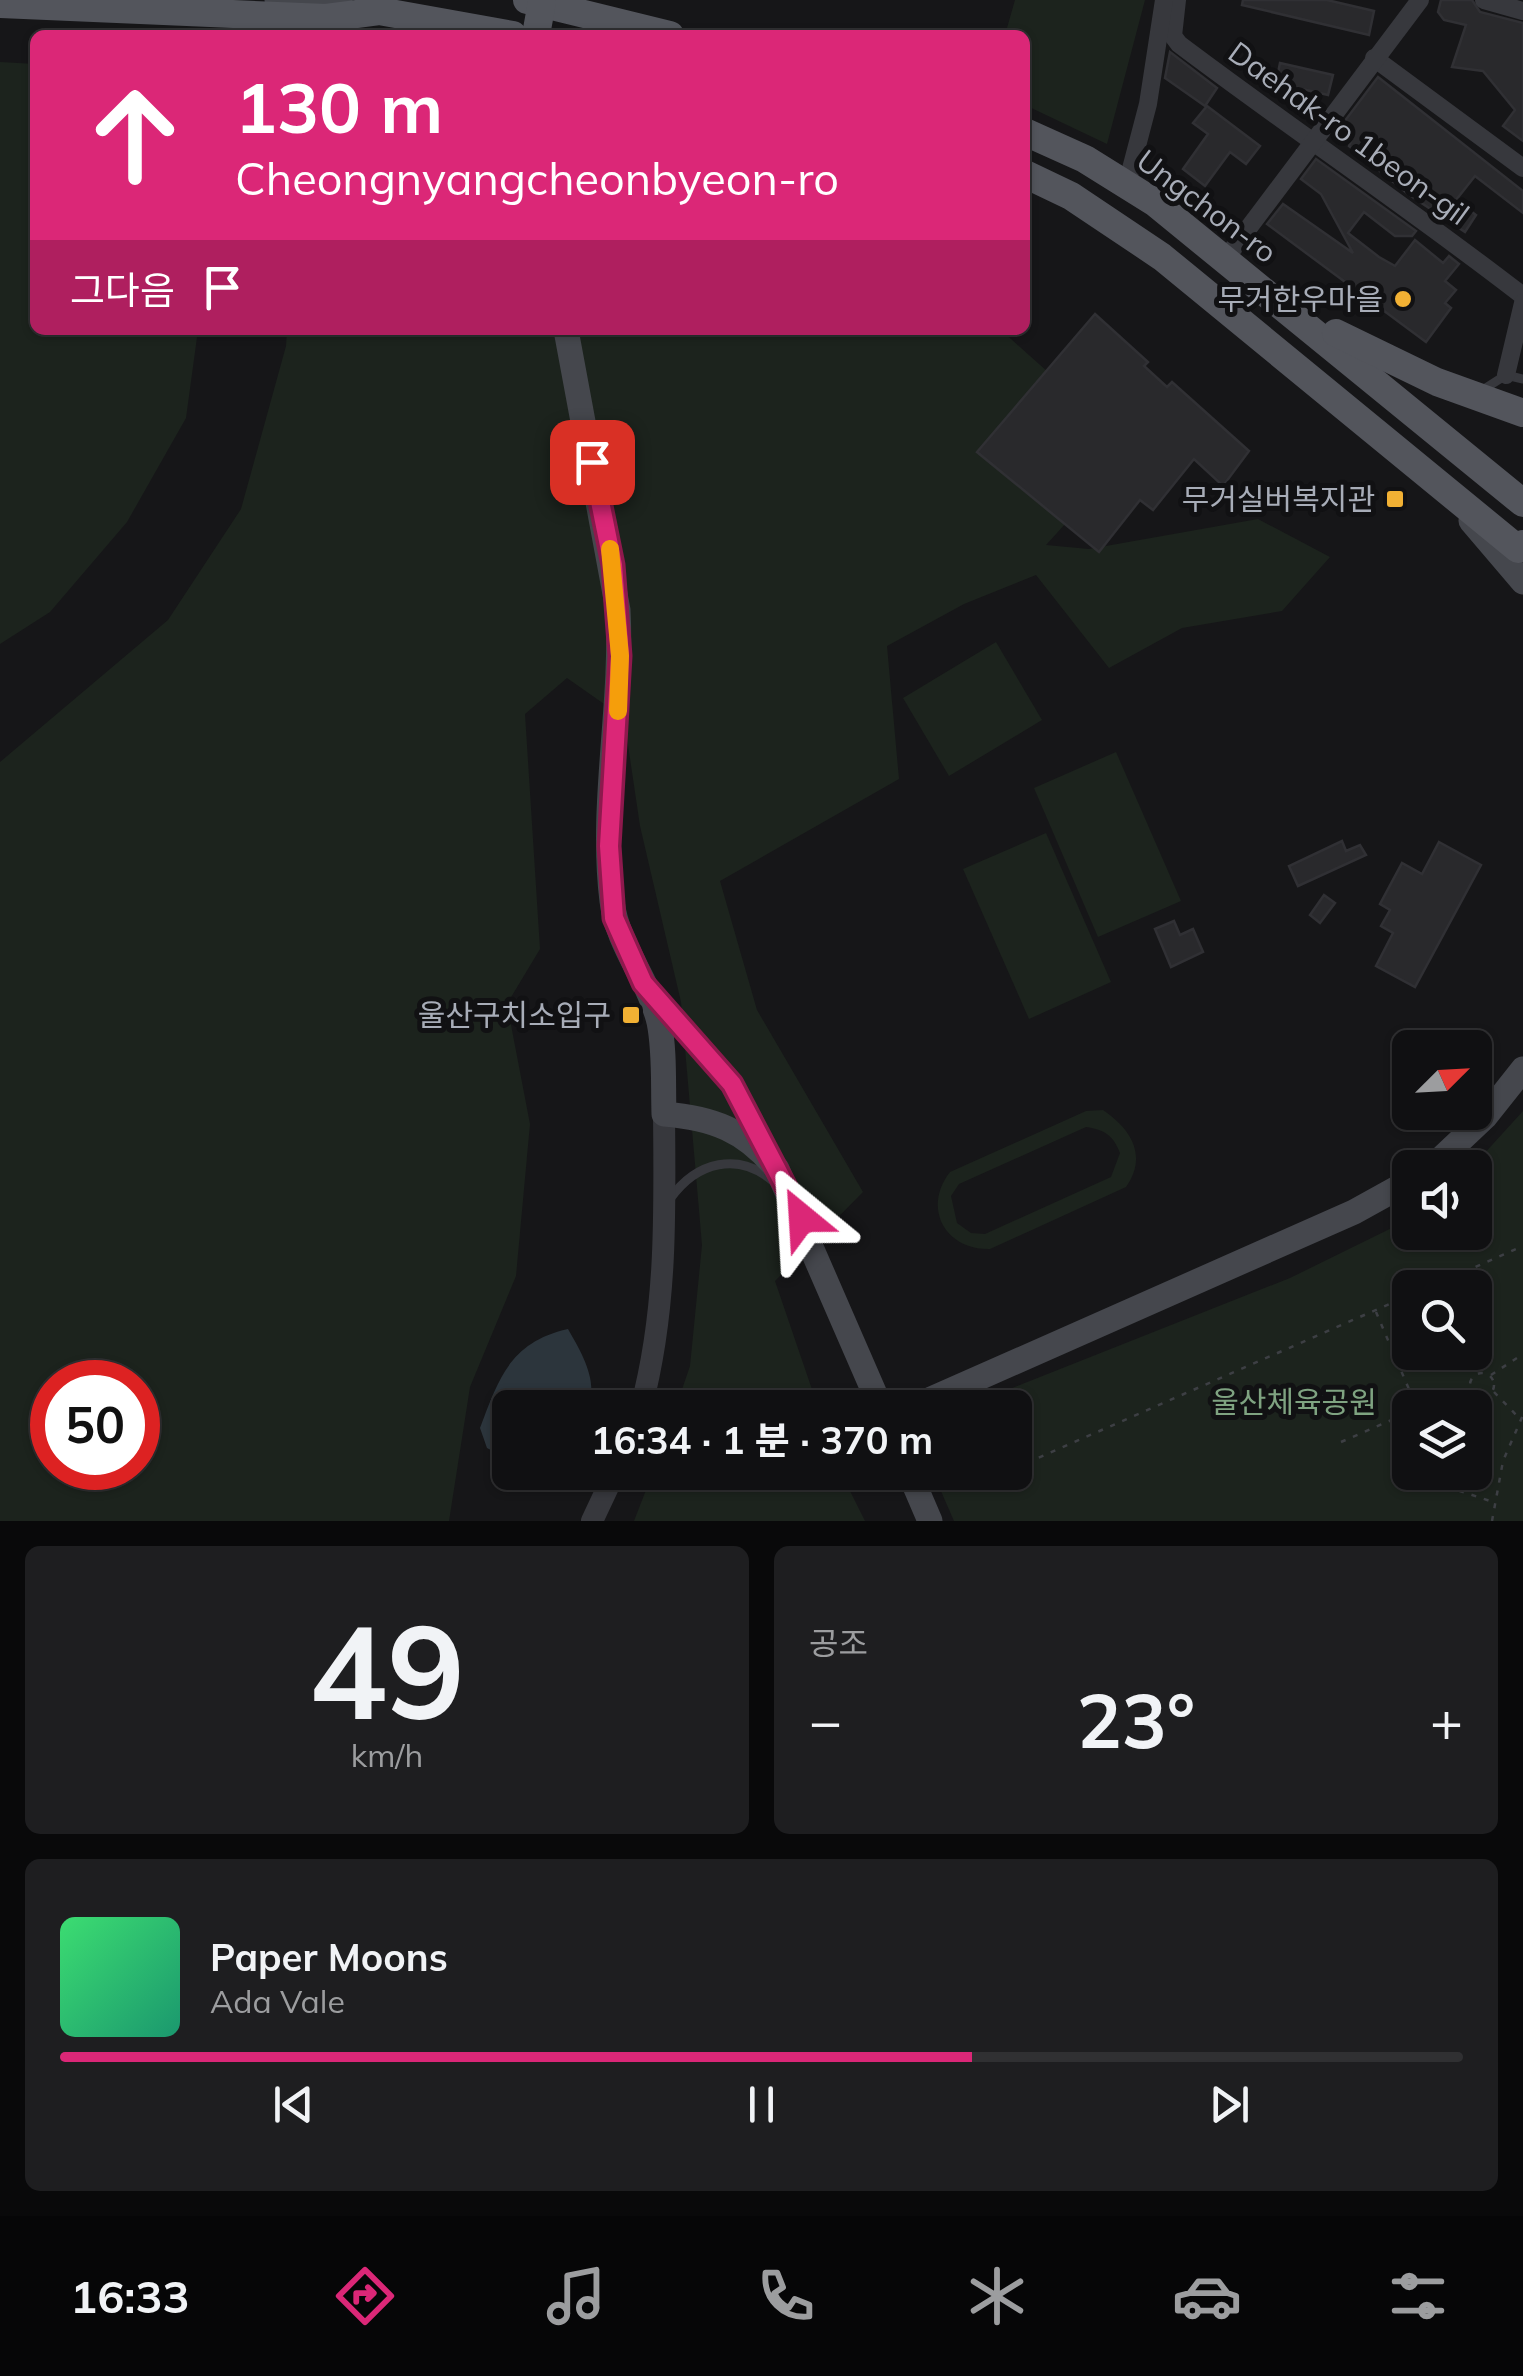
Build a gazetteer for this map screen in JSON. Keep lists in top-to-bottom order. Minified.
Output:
{"streets":{"main road":["Ungchon-ro"],"street":["Daehak-ro 1beon-gil"]},"parks":["울산체육공원"],"places":{"other":["무거한우마을"],"transit":["무거실버복지관","울산구치소입구"]},"north":"top right","page":{"turn":["130 m","Cheongnyangcheonbyeon-ro"],"then":"그다음","limit":"50","trip":"16:34 · 1 분 · 370 m","tile":[["49","km/h"],"공조"],"heat":["−","23°","+"],"song":["Paper Moons","Ada Vale"],"tabs":"16:33"}}
